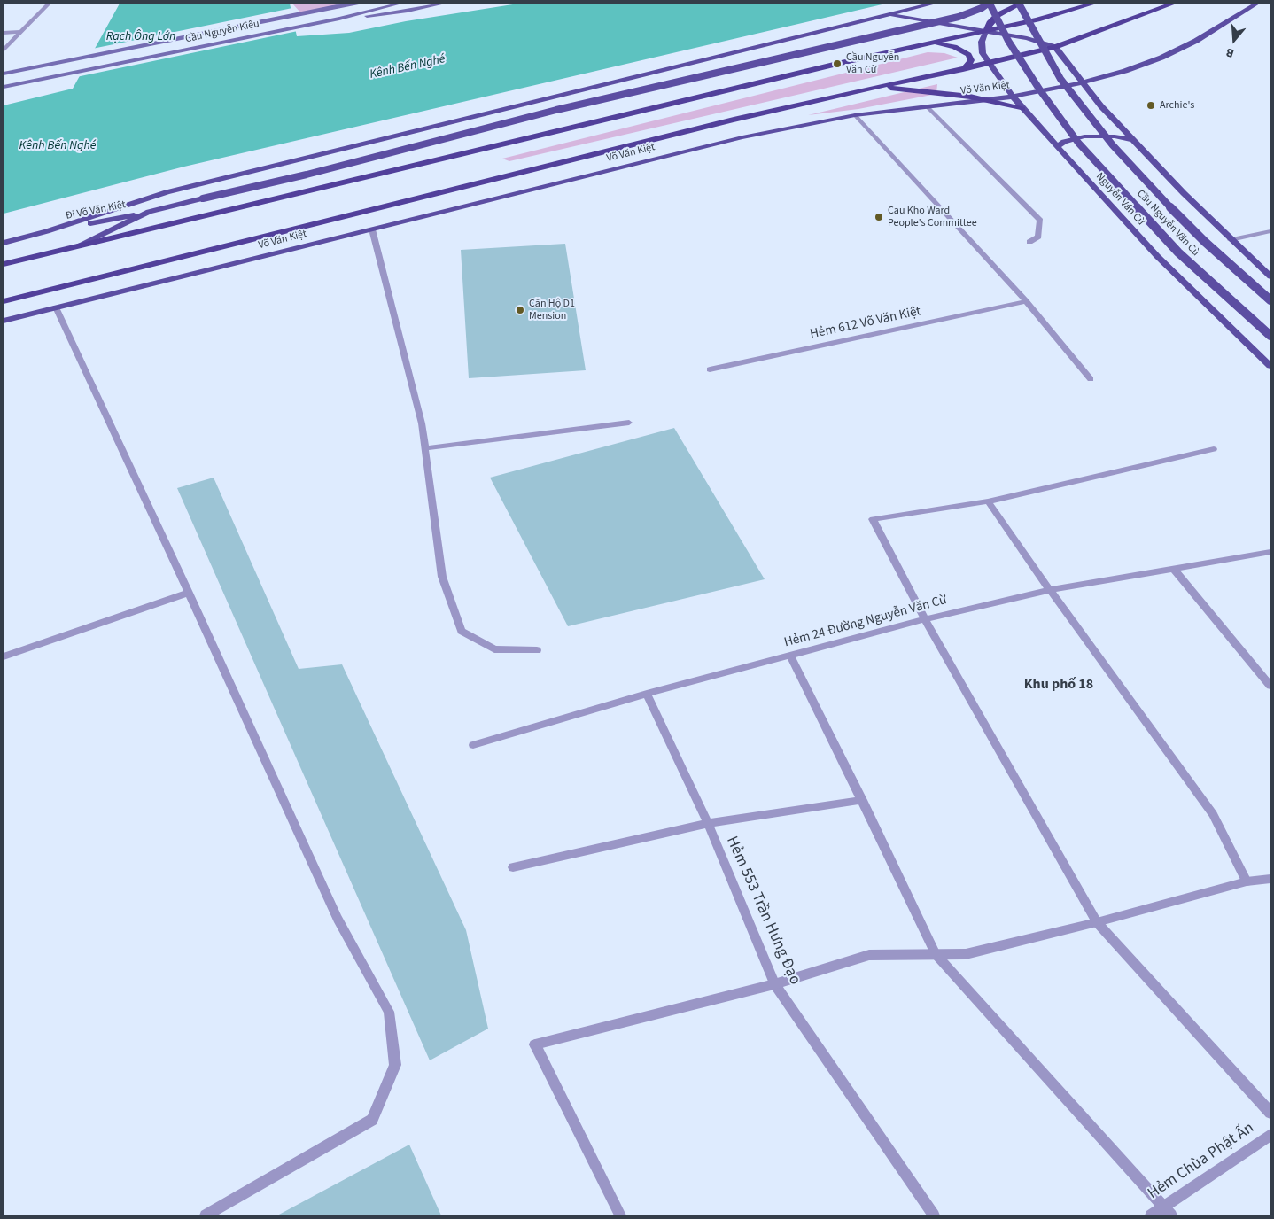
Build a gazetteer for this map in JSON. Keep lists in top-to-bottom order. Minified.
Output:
{"streets":{"highway":["Võ Văn Kiệt"],"main road":["Cầu Nguyễn Kiệu","Nguyễn Văn Cừ","Đi Võ Văn Kiệt","Cầu Nguyễn Văn Cừ"],"street":["Hẻm 612 Võ Văn Kiệt","Hẻm 24 Đường Nguyễn Văn Cừ","Hẻm 553 Trần Hưng Đạo","Hẻm Chùa Phật Ấn"]},"crossings":[["Võ Văn Kiệt","Nguyễn Văn Cừ"],["Hẻm 24 Đường Nguyễn Văn Cừ","Hẻm 553 Trần Hưng Đạo"]],"districts":["Khu phố 18"],"water":["Rạch Ông Lớn","Kênh Bến Nghé"],"places":["Cầu Nguyễn Văn Cừ","Archie's","Cau Kho Ward People's Committee","Căn Hộ D1 Mension"],"north":"bottom"}
